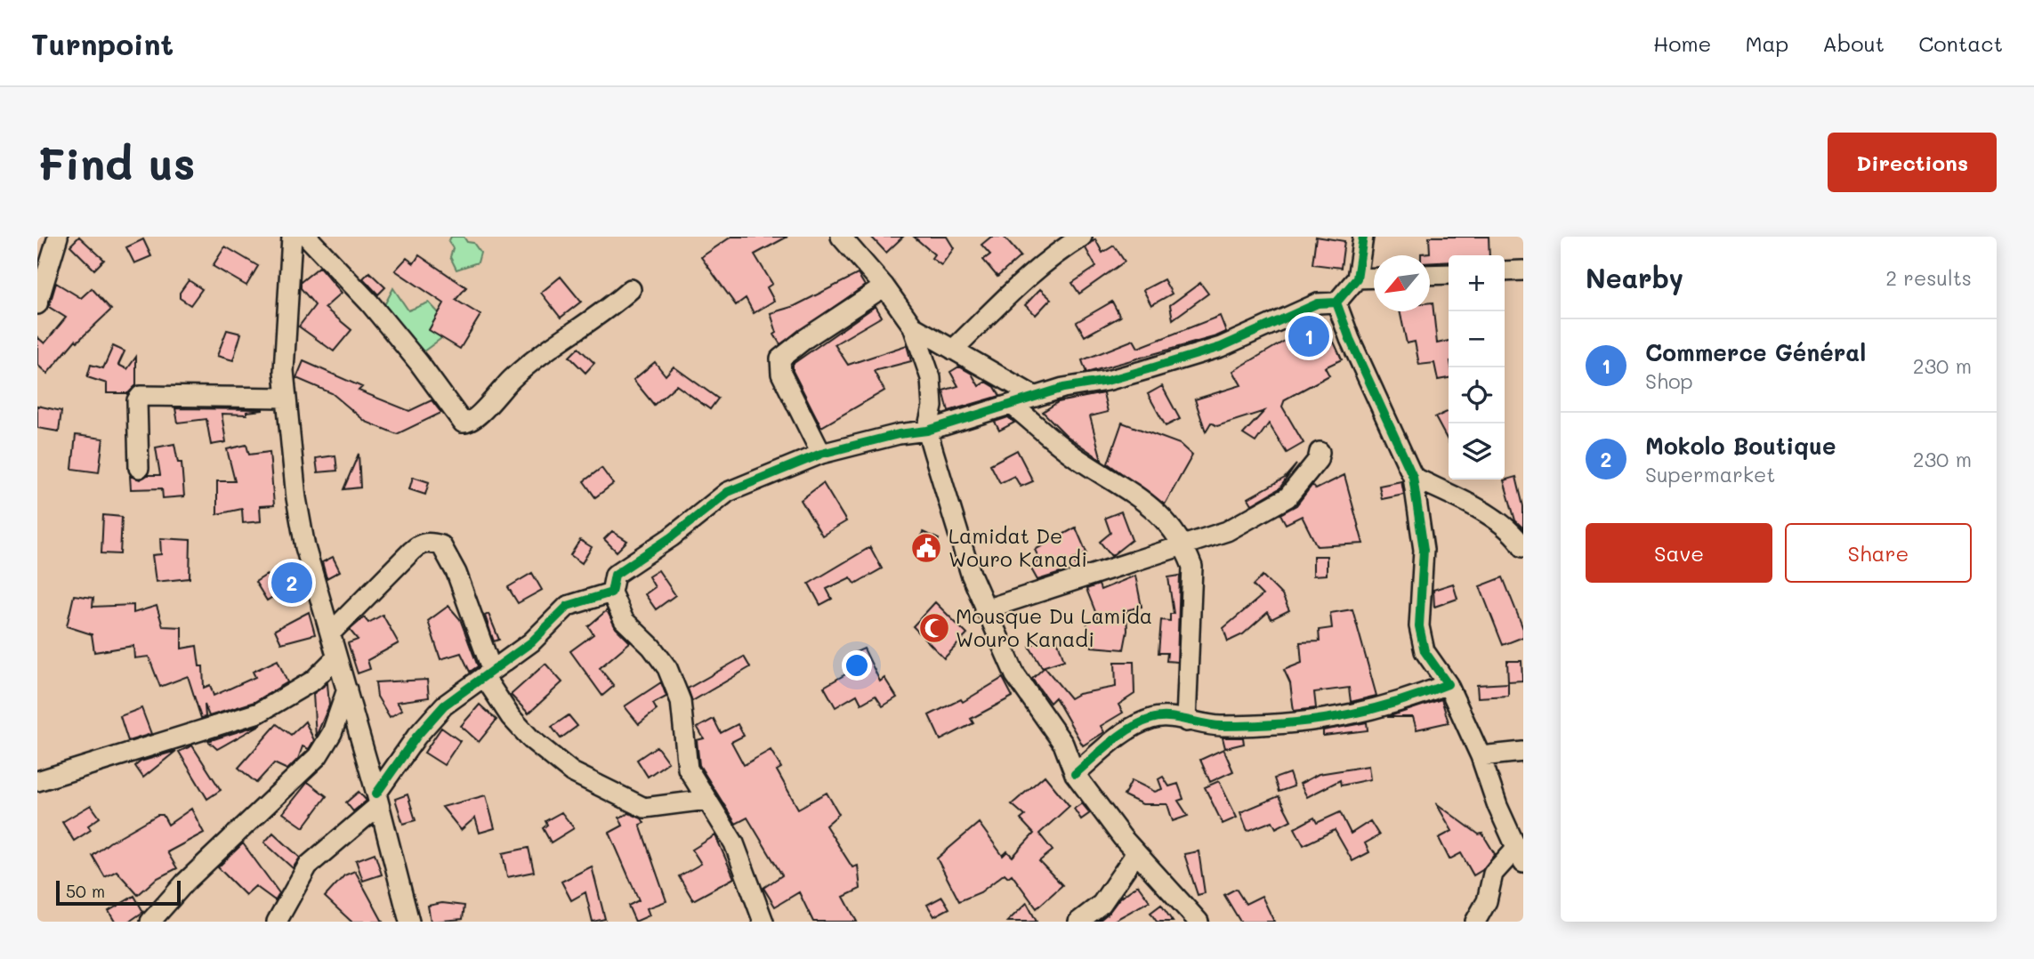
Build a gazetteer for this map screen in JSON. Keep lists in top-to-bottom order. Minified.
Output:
{"places":{"public building":["Lamidat De Wouro Kanadi"],"mosque":["Mousque Du Lamida Wouro Kanadi"]},"scale_bar":"50 m","north":"bottom left","page":{"header":"Turnpoint","nav":["Home","Map","About","Contact"],"buttons":["Directions",["Save","Share"]],"title":"Find us","heading":["Nearby","2 results"],"map_buttons":["+","−"],"pins":["1","2"],"list":[{"mark":"1","name":"Commerce Général","note":"Shop","value":"230 m"},{"mark":"2","name":"Mokolo Boutique","note":"Supermarket","value":"230 m"}],"scale":"50 m"}}
